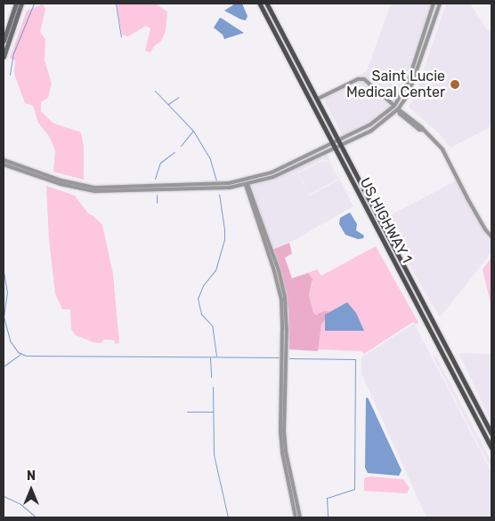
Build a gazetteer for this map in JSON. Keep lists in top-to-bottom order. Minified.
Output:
{"streets":{"main road":["US HIGHWAY 1"]},"places":["Saint Lucie Medical Center"],"north":"top"}
